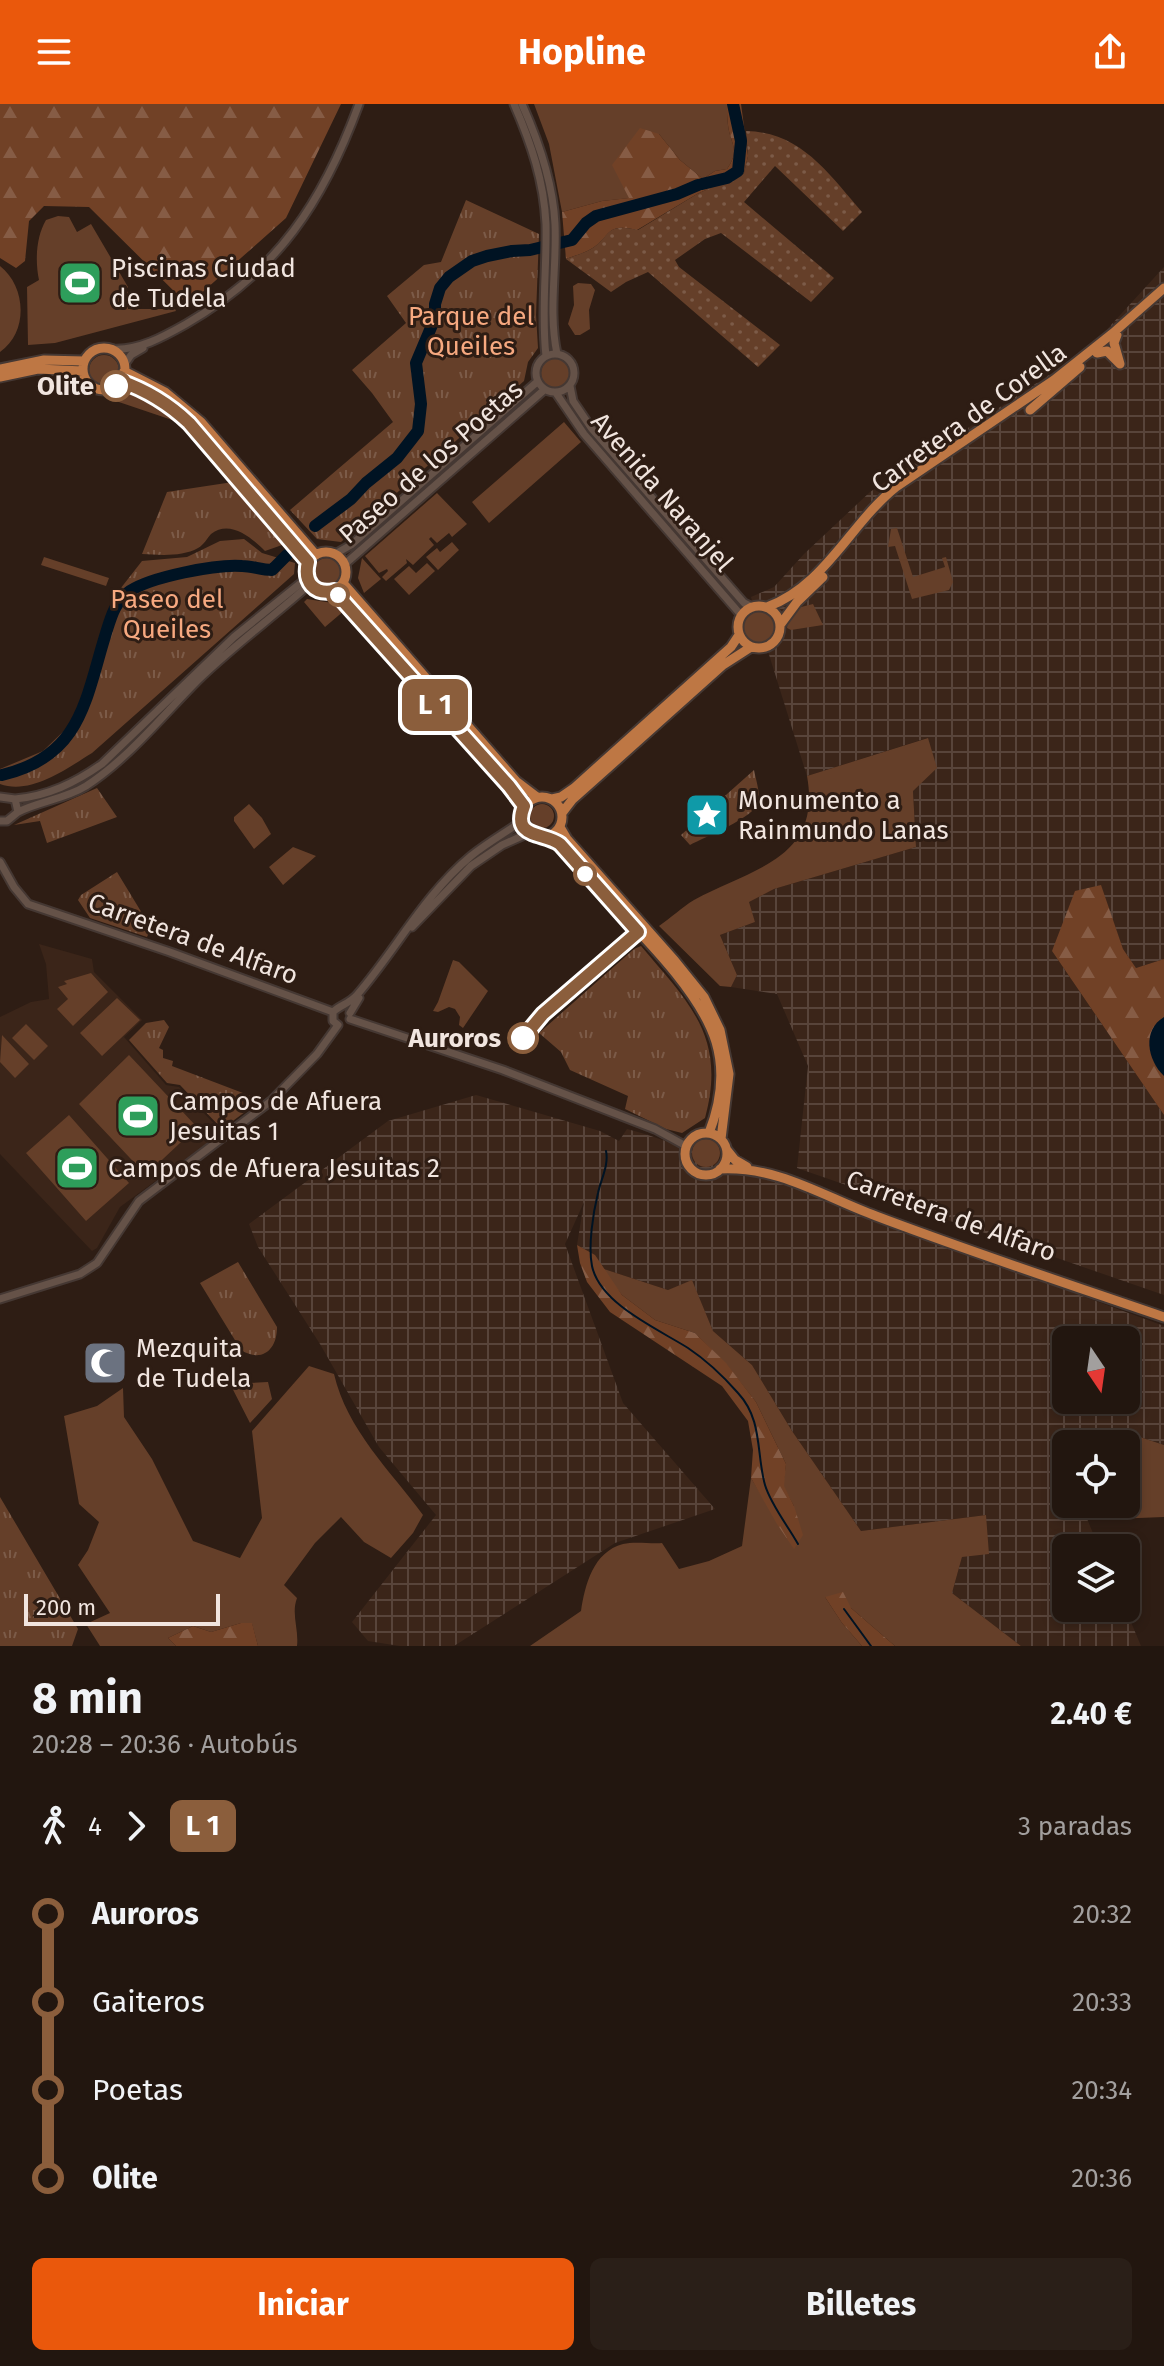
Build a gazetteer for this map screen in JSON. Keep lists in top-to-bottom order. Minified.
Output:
{"streets":{"main road":["Carretera de Corella","Carretera de Alfaro"],"street":["Paseo de los Poetas","Avenida Naranjel"]},"crossings":[["Carretera de Corella","Avenida Naranjel"],["Paseo de los Poetas","Avenida Naranjel"]],"parks":["Parque del Queiles","Paseo del Queiles"],"places":{"sports":["Piscinas Ciudad de Tudela","Campos de Afuera Jesuitas 1","Campos de Afuera Jesuitas 2"],"other":["Olite","Auroros"],"place":["Monumento a Rainmundo Lanas"],"mosque":["Mezquita de Tudela"]},"scale_bar":"200 m","north":"bottom","page":{"header":"Hopline","on_map":"L 1","scale":"200 m","heading":["8 min","20:28 – 20:36 · Autobús","2.40 €"],"legs":["4","L 1","3 paradas"],"list":[{"name":"Auroros","value":"20:32"},{"name":"Gaiteros","value":"20:33"},{"name":"Poetas","value":"20:34"},{"name":"Olite","value":"20:36"}],"buttons":["Iniciar","Billetes"]}}
